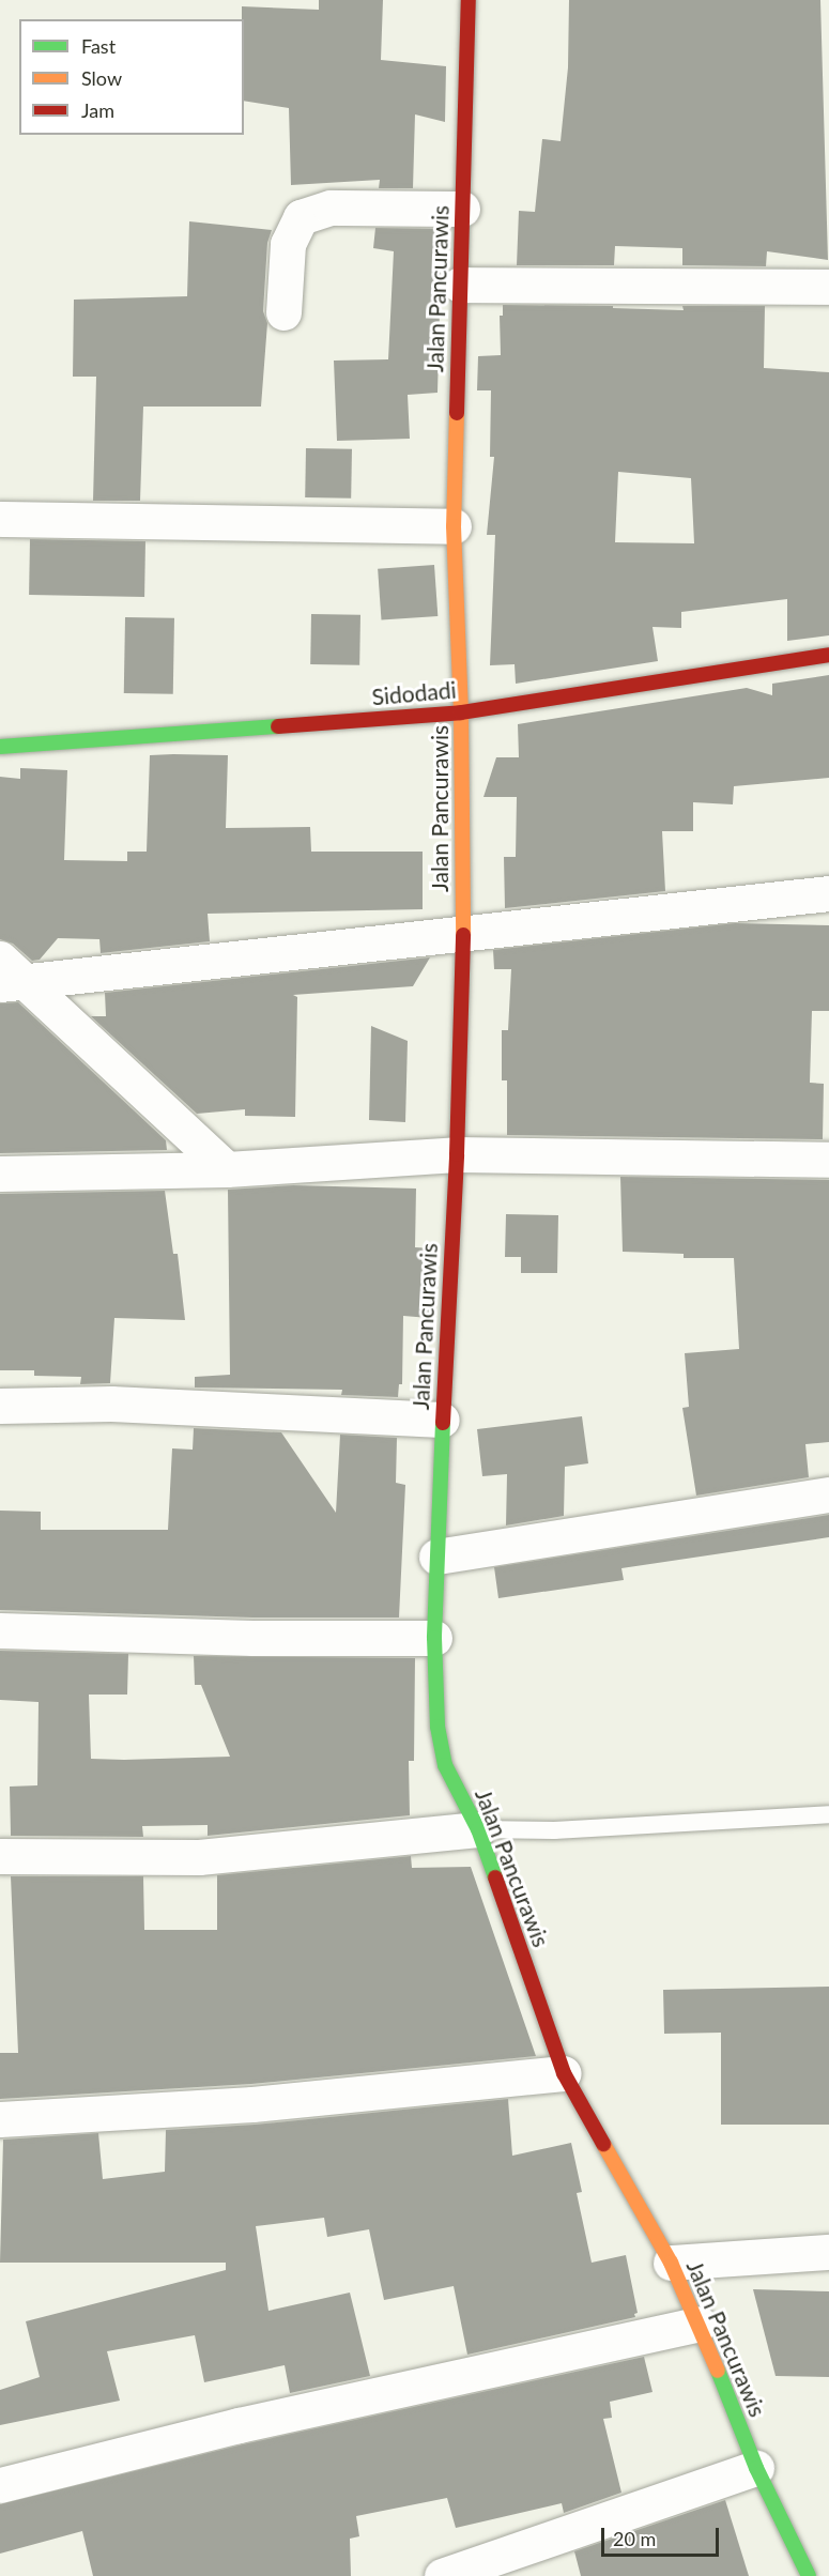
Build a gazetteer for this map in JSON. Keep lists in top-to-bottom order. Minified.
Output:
{"streets":{"street":["Jalan Pancurawis","Sidodadi"]},"crossings":[["Jalan Pancurawis","Sidodadi"]],"legend":["Fast","Slow","Jam"],"scale_bar":"20 m"}
